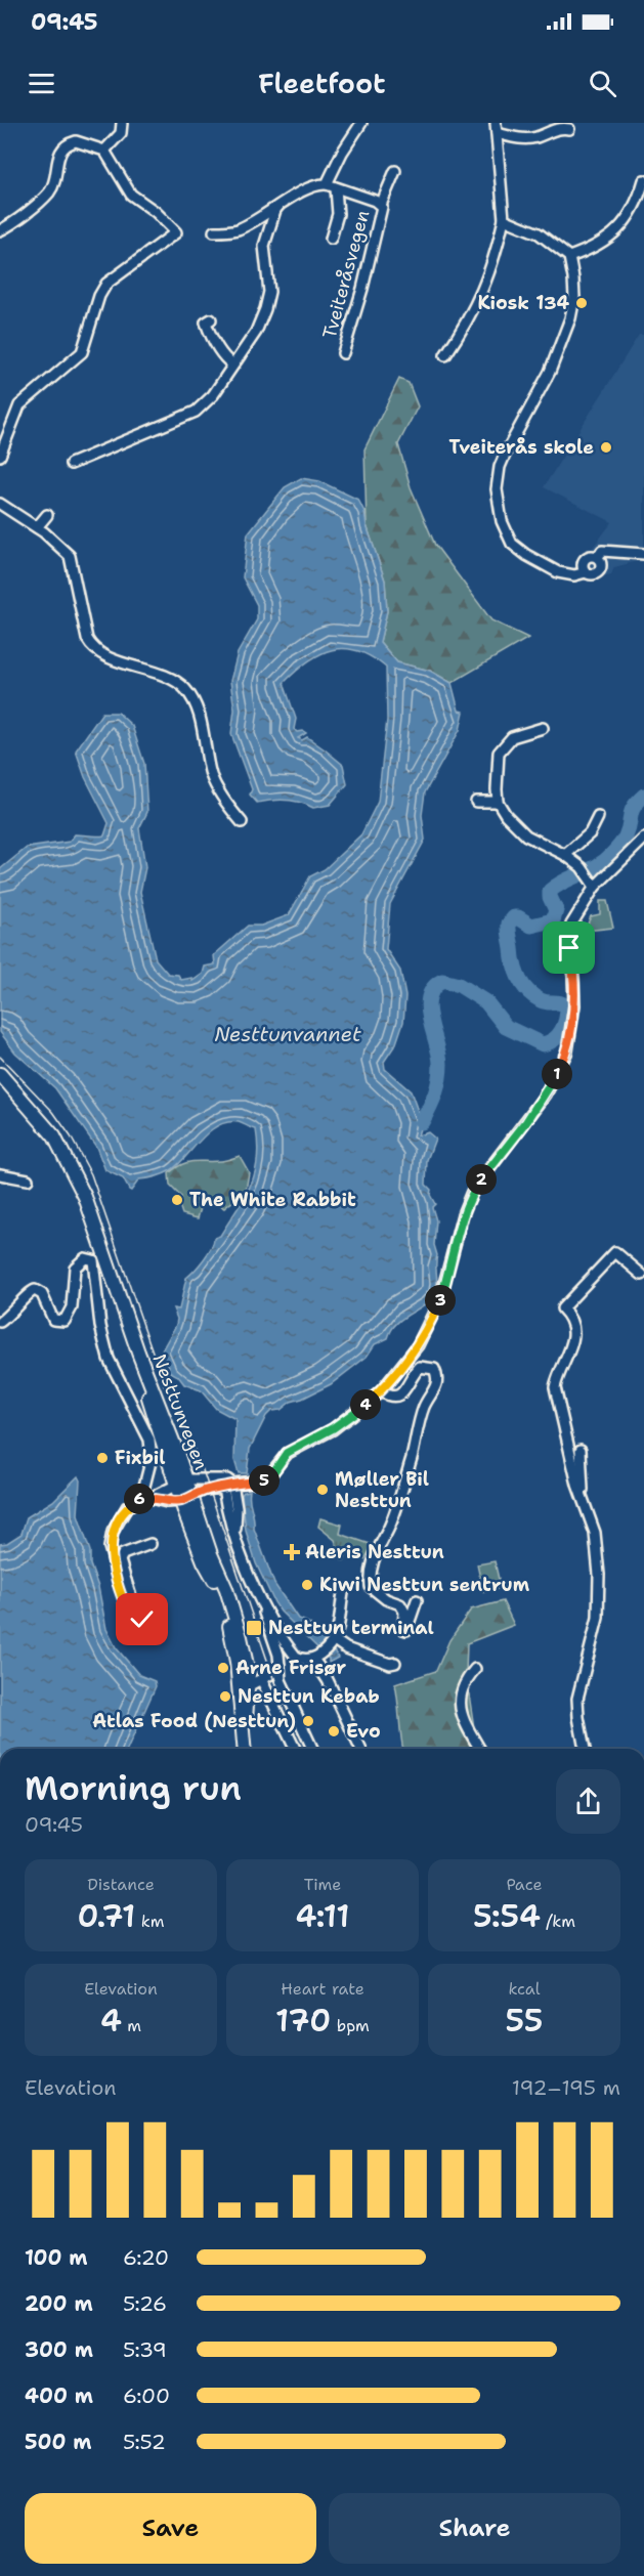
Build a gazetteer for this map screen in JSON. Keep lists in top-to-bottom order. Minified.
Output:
{"streets":{"main road":["Nesttunvegen"],"street":["Tveiteråsvegen"]},"water":["Nesttunvannet"],"places":{"other":["Kiosk 134","Tveiterås skole","The White Rabbit","Fixbil","Møller Bil Nesttun","Kiwi Nesttun sentrum","Arne Frisør","Nesttun Kebab","Atlas Food (Nesttun)","Evo"],"health":["Aleris Nesttun"],"transit":["Nesttun terminal"]},"page":{"status":"09:45","header":"Fleetfoot","pins":["1","2","3","4","5","6"],"heading":["Morning run","09:45"],"stats":[["Distance","0.71 km"],["Time","4:11"],["Pace","5:54 /km"],["Elevation","4 m"],["Heart rate","170 bpm"],["kcal","55"]],"chart":["Elevation","192–195 m"],"list":[{"name":"100 m","note":"6:20"},{"name":"200 m","note":"5:26"},{"name":"300 m","note":"5:39"},{"name":"400 m","note":"6:00"},{"name":"500 m","note":"5:52"}],"buttons":["Save","Share"]}}
